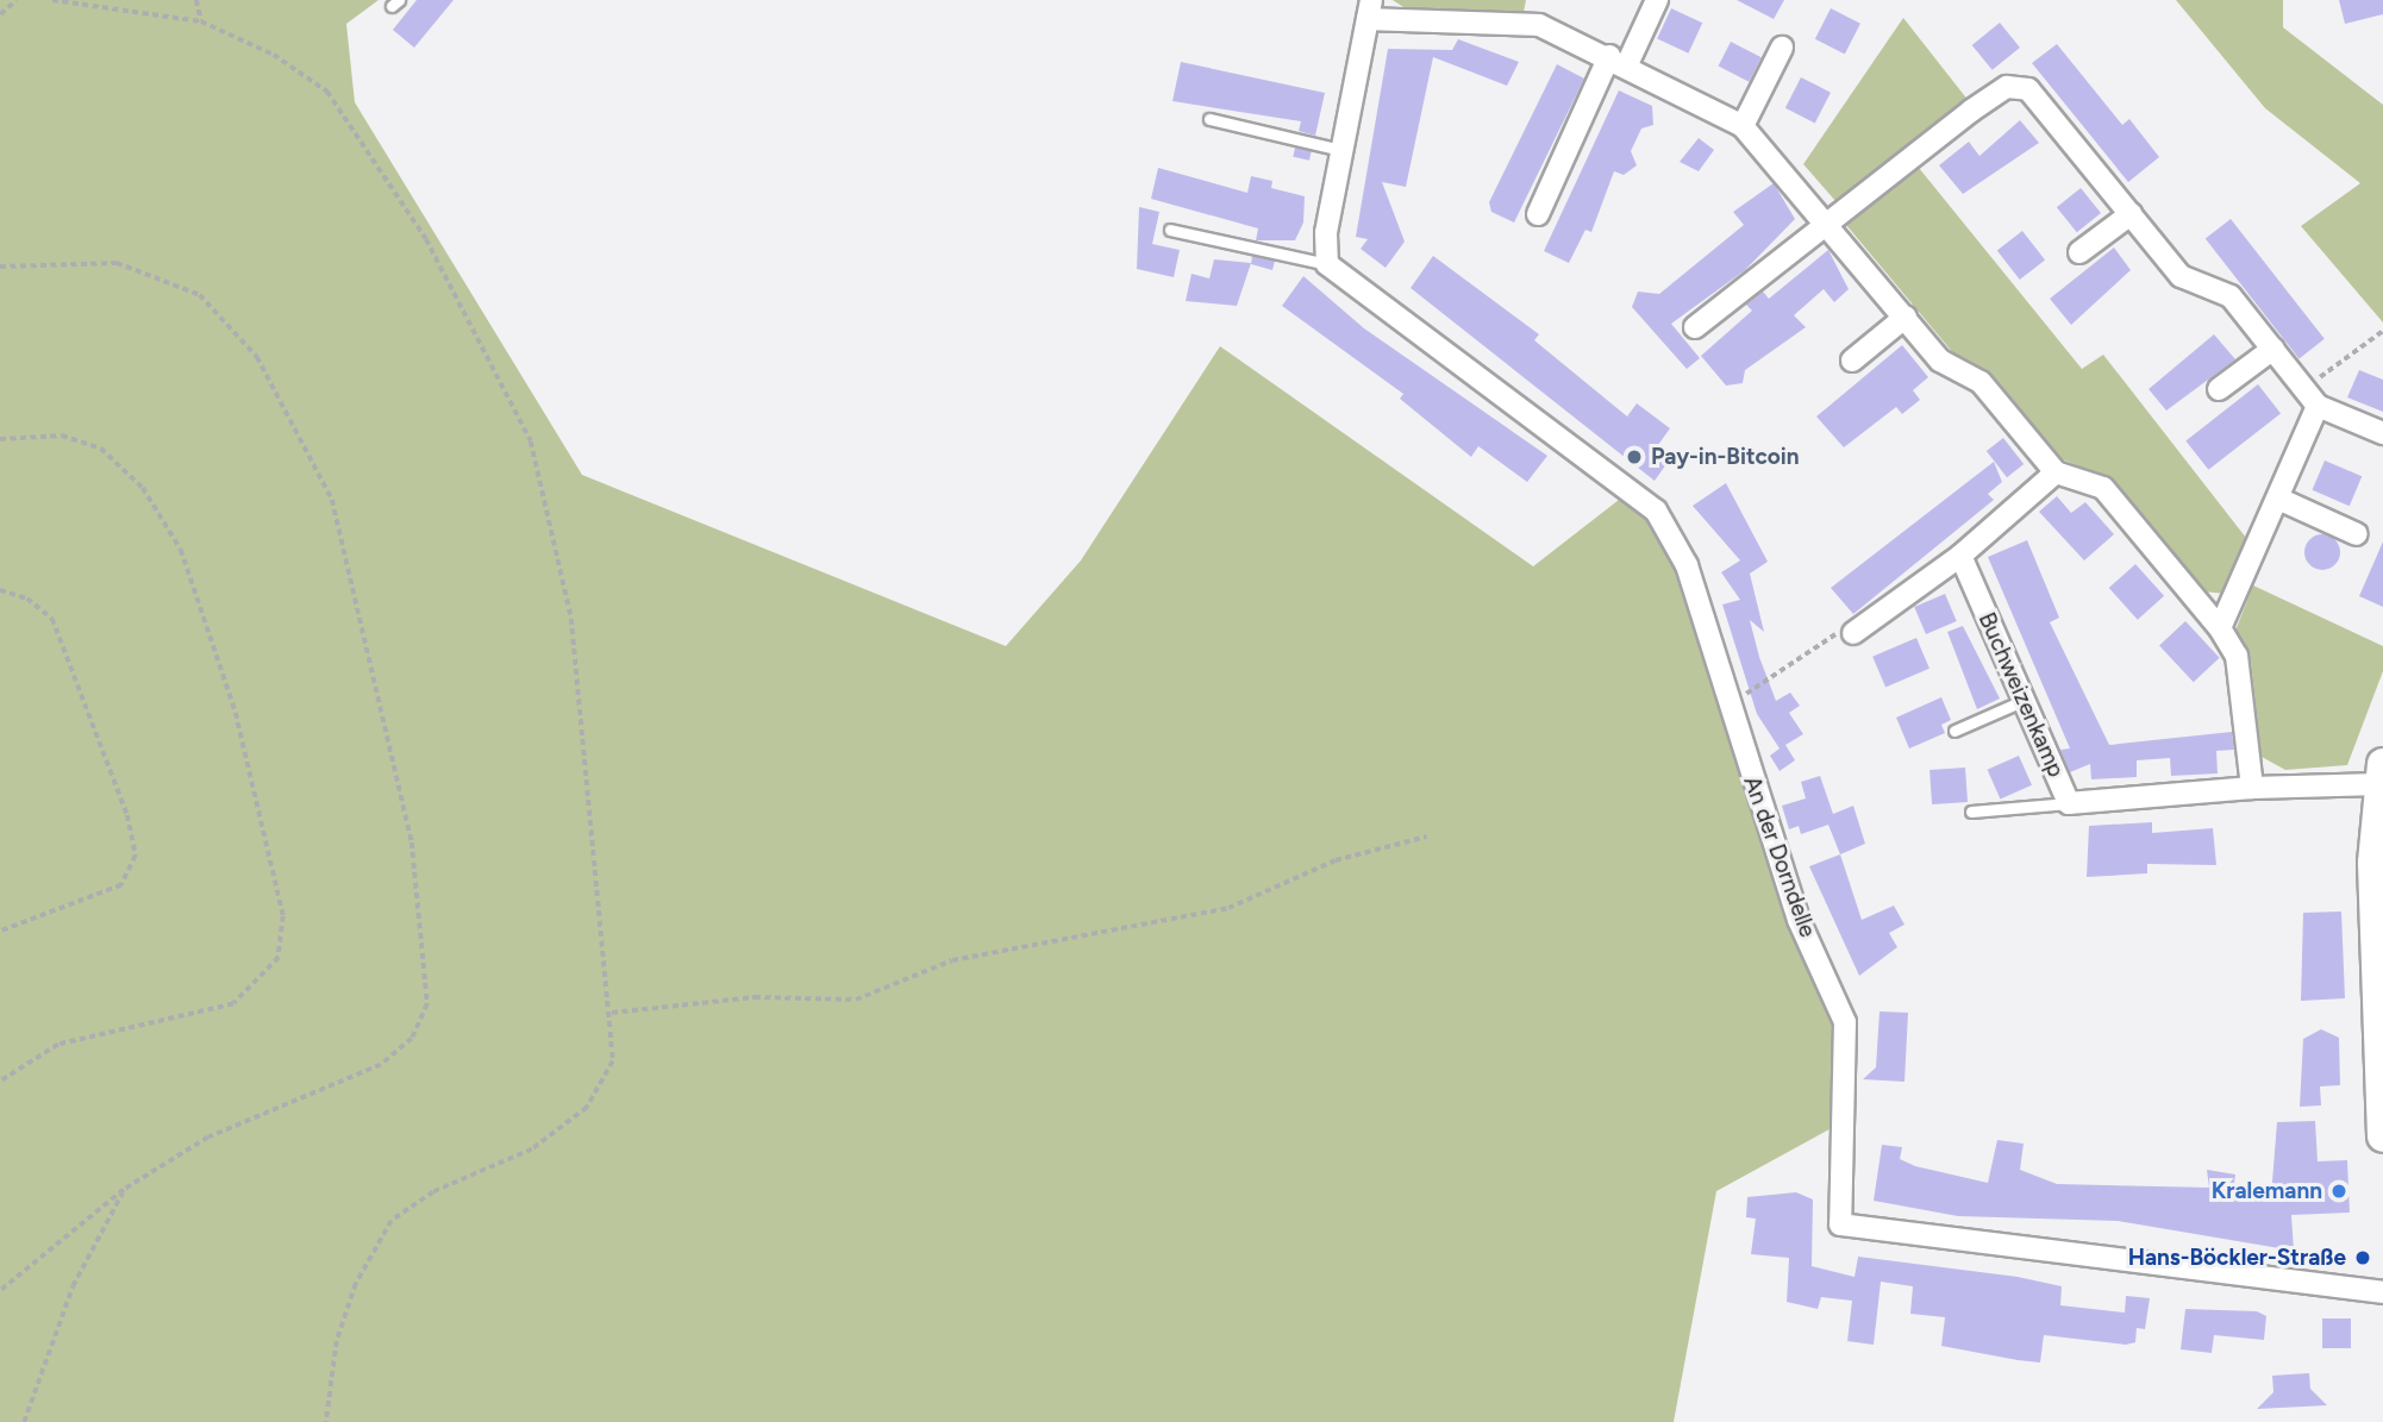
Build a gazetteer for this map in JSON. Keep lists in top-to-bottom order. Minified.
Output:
{"streets":{"street":["Buchweizenkamp","An der Dorndelle"]},"places":["Pay-in-Bitcoin","Kralemann","Hans-Böckler-Straße"]}
